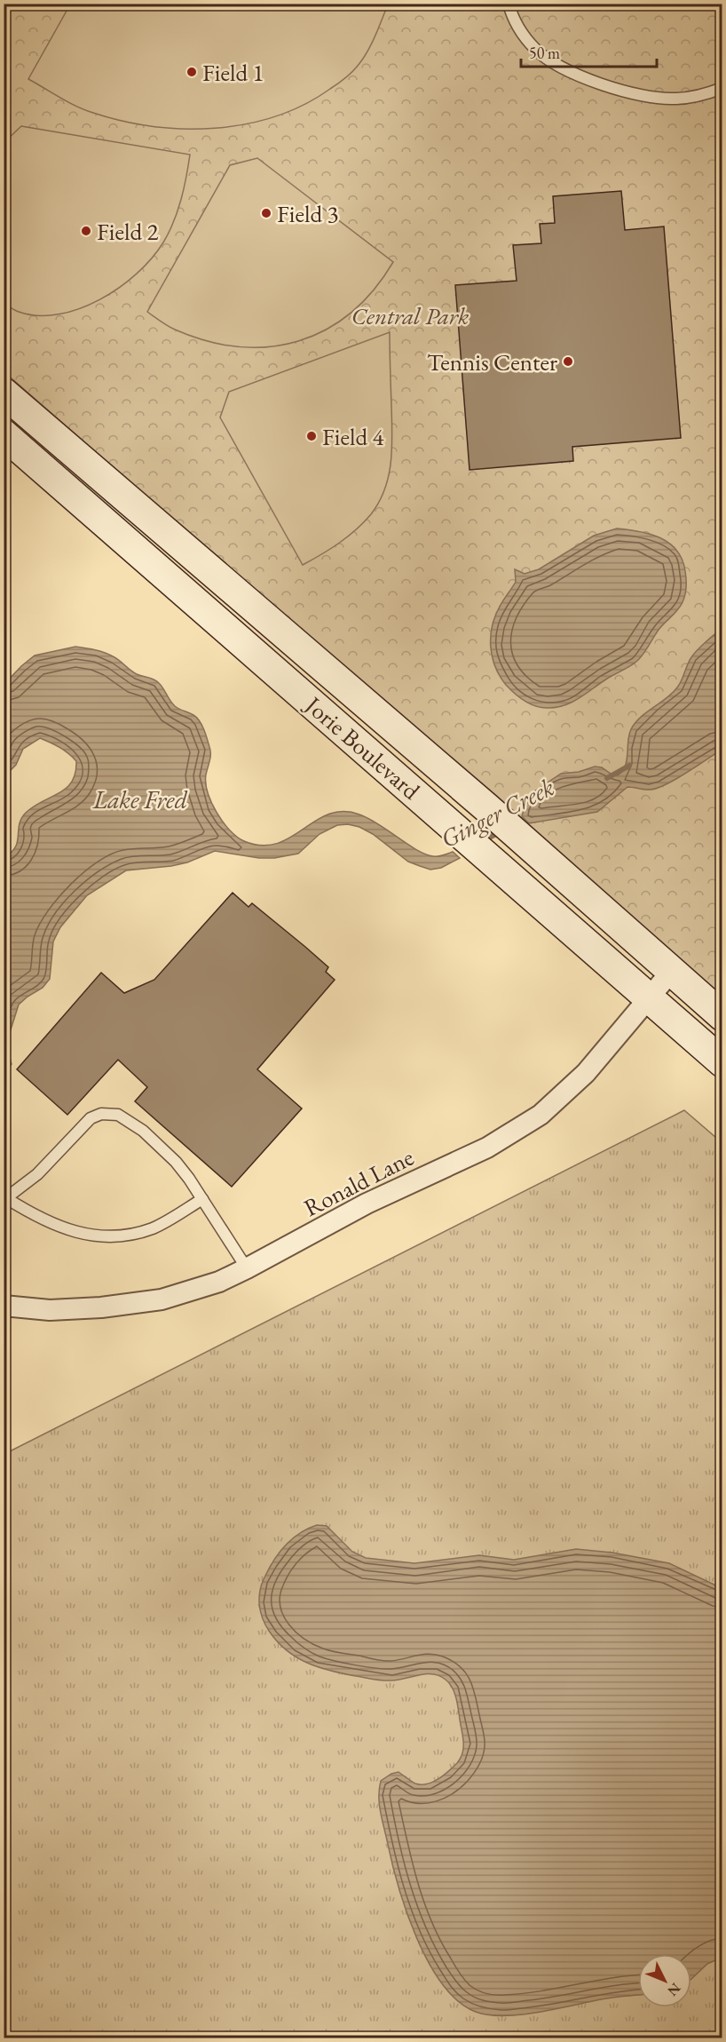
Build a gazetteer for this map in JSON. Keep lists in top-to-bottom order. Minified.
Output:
{"streets":{"main road":["Jorie Boulevard"],"street":["Ronald Lane"]},"crossings":[["Jorie Boulevard","Ronald Lane"]],"water":["Lake Fred","Ginger Creek"],"parks":["Central Park"],"places":["Field 1","Field 3","Field 2","Tennis Center","Field 4"],"scale_bar":"50 m","north":"bottom right"}
